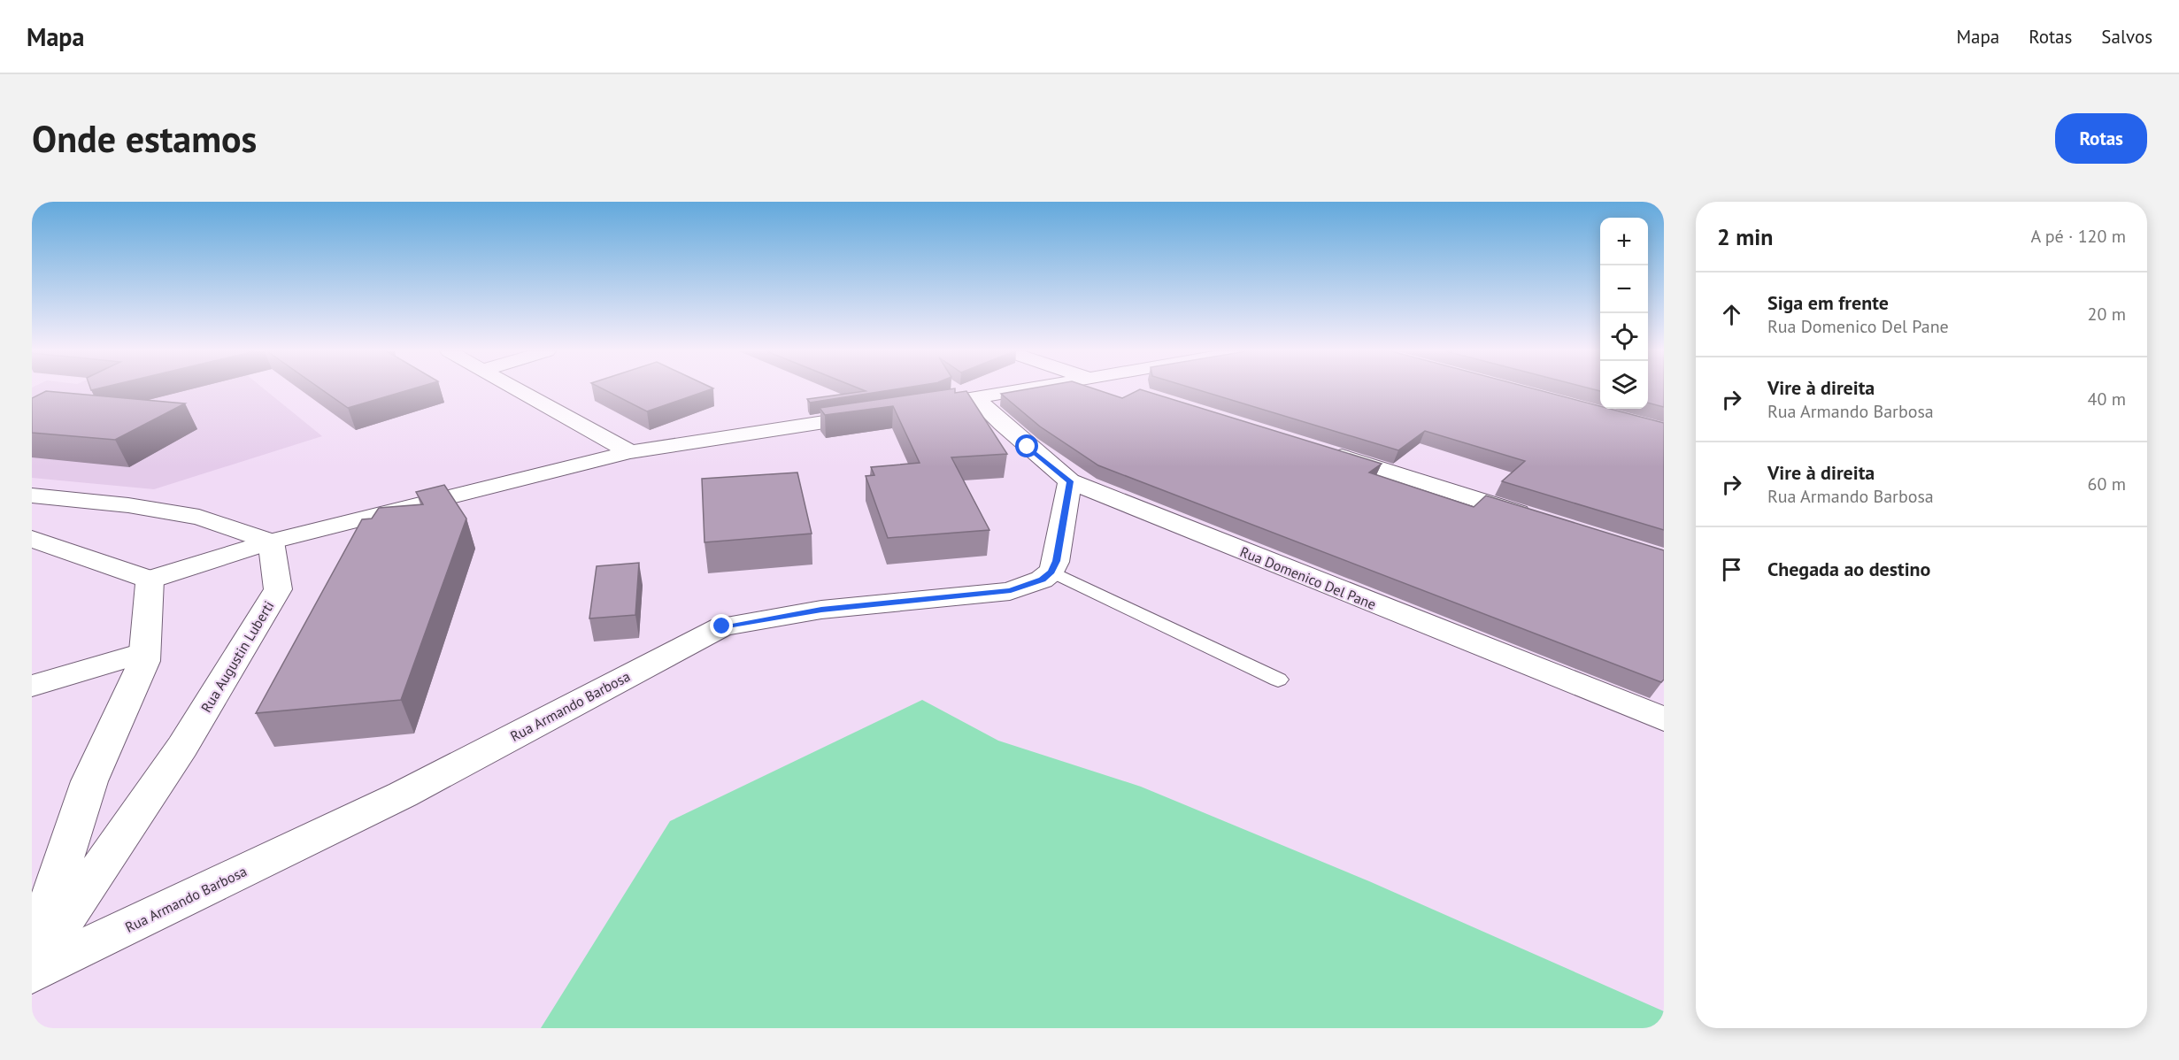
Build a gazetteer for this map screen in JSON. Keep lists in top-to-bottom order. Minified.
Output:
{"streets":{"street":["Rua Domenico Del Pane","Rua Augustin Luberti","Rua Armando Barbosa"]},"page":{"header":"Mapa","nav":["Mapa","Rotas","Salvos"],"buttons":"Rotas","title":"Onde estamos","heading":["2 min","A pé · 120 m"],"map_buttons":["+","−"],"list":[["Siga em frente","Rua Domenico Del Pane","20 m"],["Vire à direita","Rua Armando Barbosa","40 m"],["Vire à direita","Rua Armando Barbosa","60 m"],"Chegada ao destino"]}}
